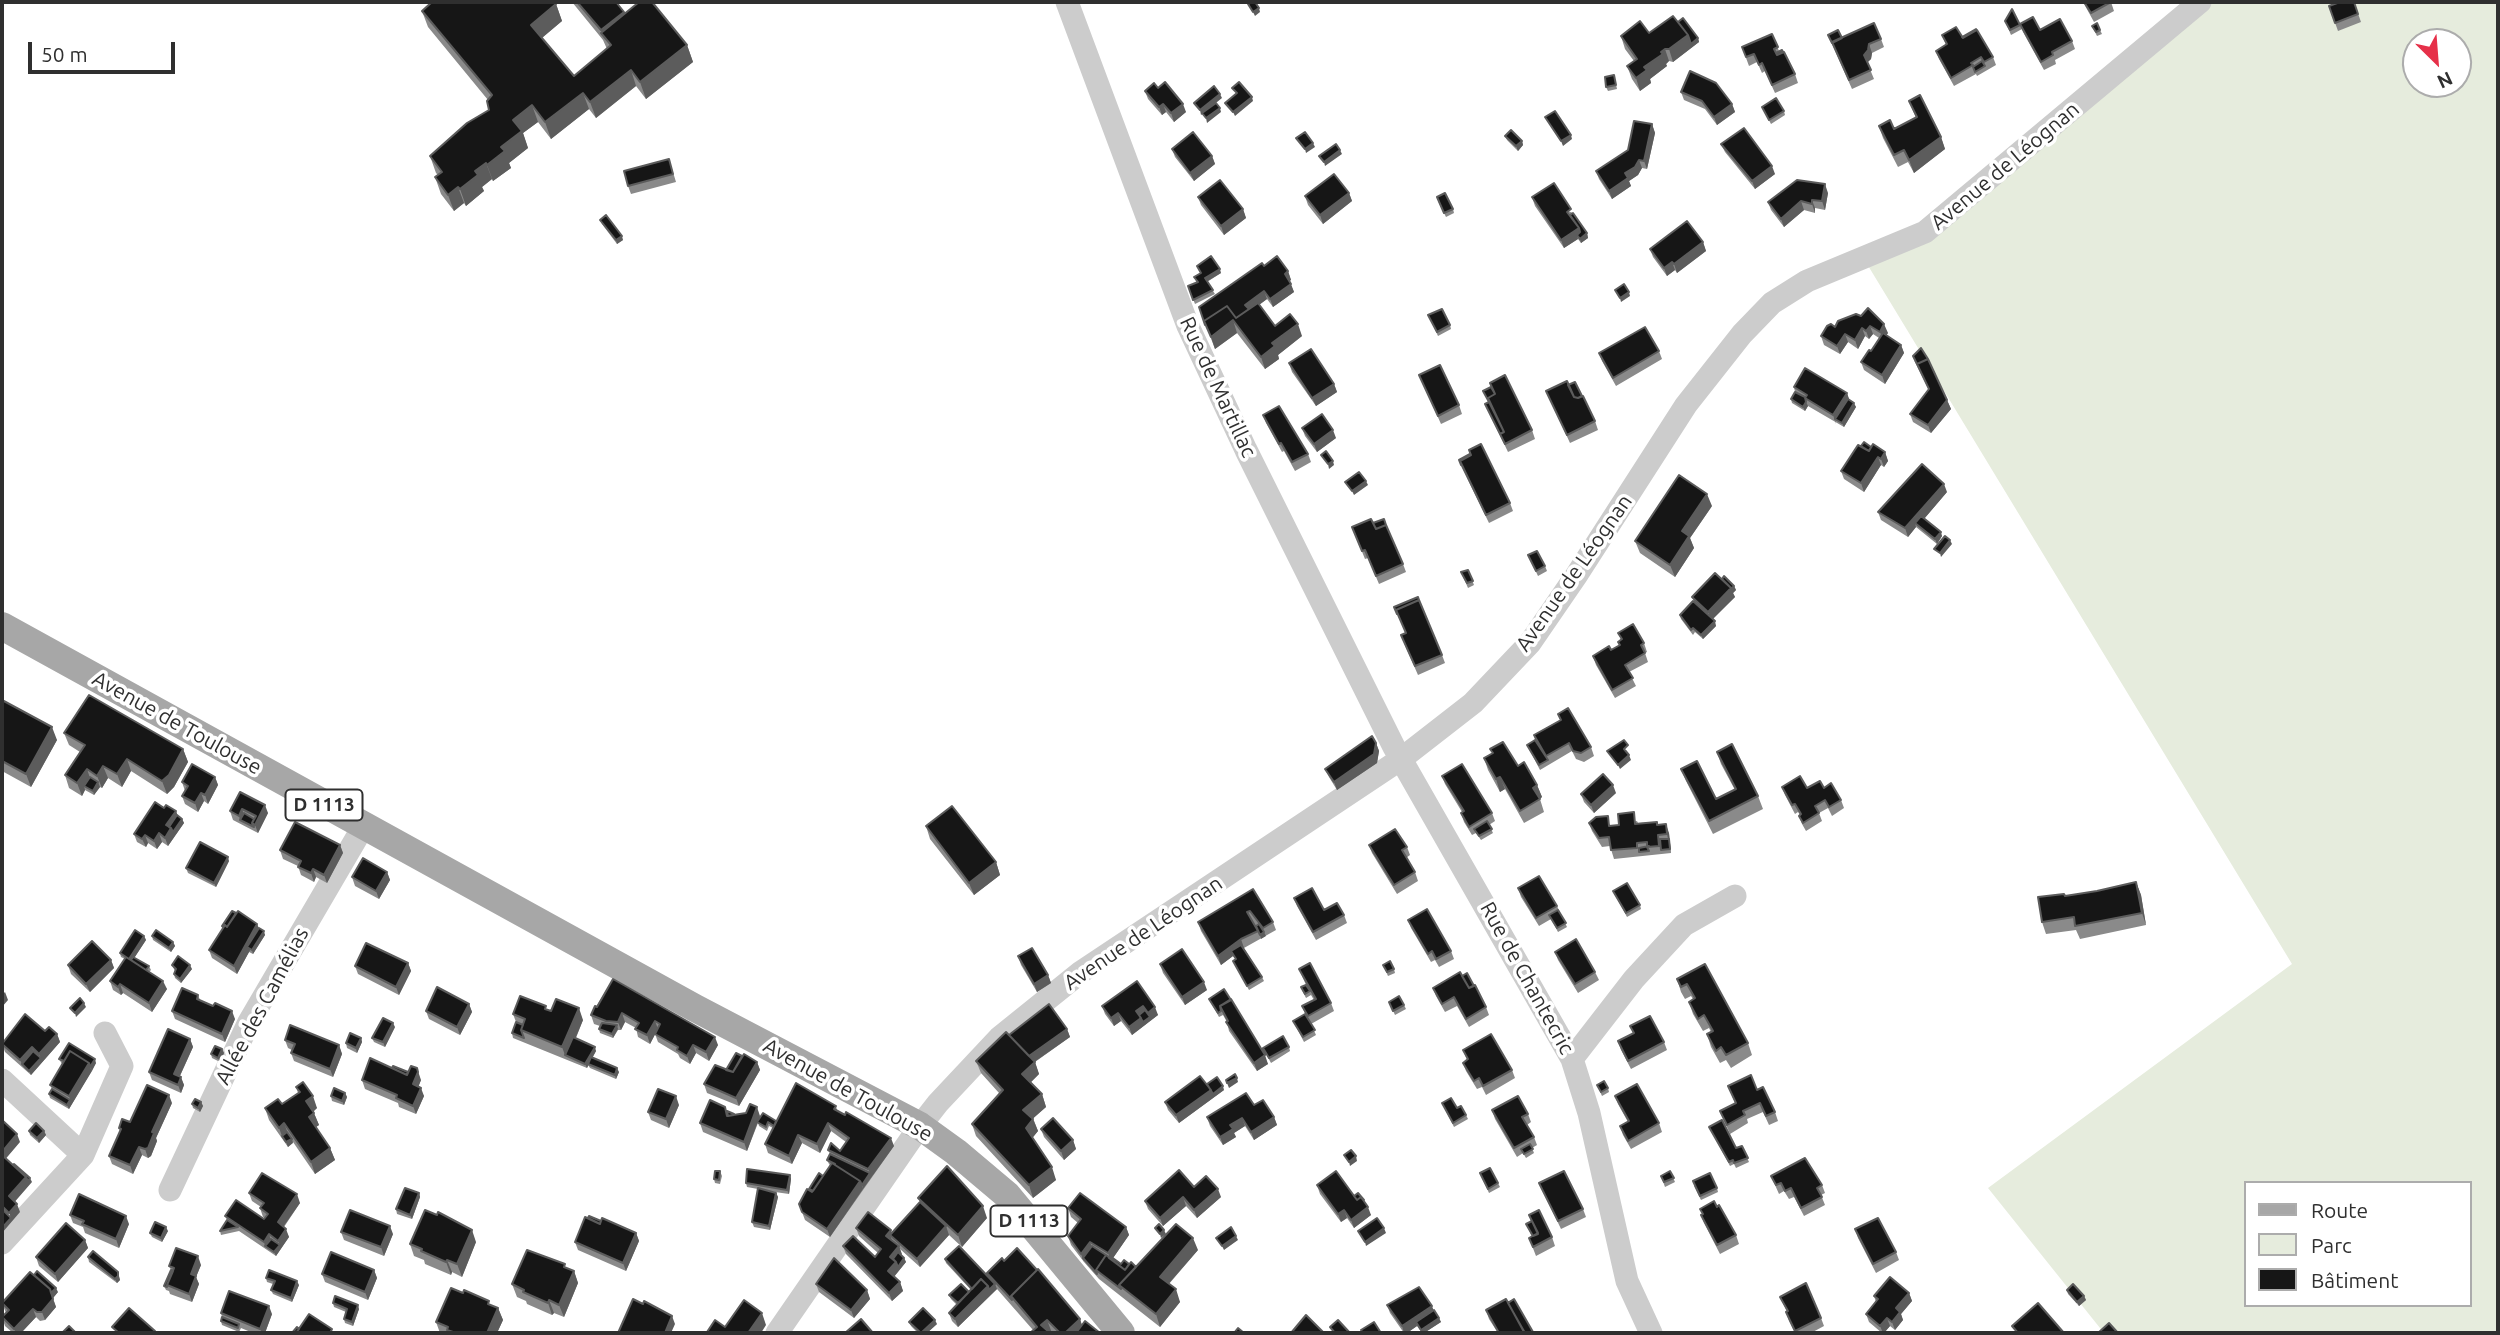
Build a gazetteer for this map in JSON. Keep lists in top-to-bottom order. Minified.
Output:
{"streets":{"main road":["Avenue de Toulouse","D 1113"],"street":["Avenue de Léognan","Rue de Martillac","Rue de Chantecric","Allée des Camélias"]},"crossings":[["Avenue de Léognan","Rue de Martillac"],["Avenue de Léognan","Avenue de Toulouse"],["Avenue de Léognan","Rue de Chantecric"],["Rue de Martillac","Rue de Chantecric"],["Avenue de Toulouse","Allée des Camélias"]],"legend":["Route","Parc","Bâtiment"],"scale_bar":"50 m","north":"bottom right"}
